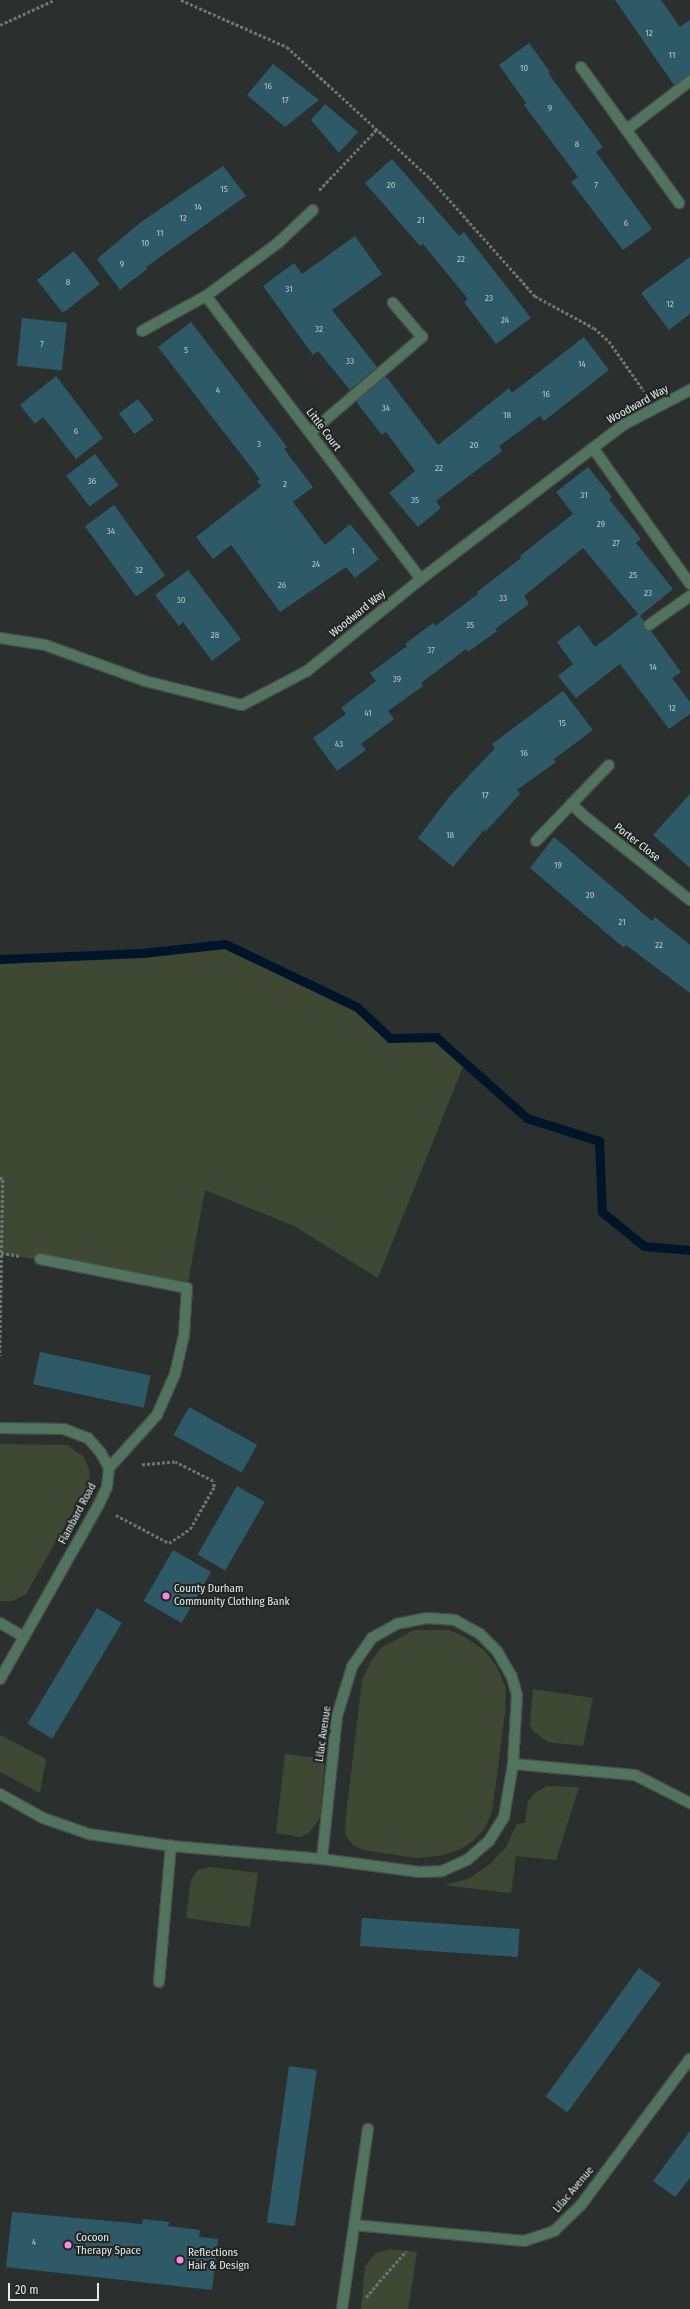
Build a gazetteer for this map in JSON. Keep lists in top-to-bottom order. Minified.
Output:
{"streets":{"street":["Woodward Way","Little Court","Porter Close","Flambard Road","Lilac Avenue"]},"crossings":[["Woodward Way","Little Court"]],"places":["County Durham Community Clothing Bank","Cocoon Therapy Space","Reflections Hair & Design"],"house_numbers":["12","11","10","16","17","9","8","20","7","15","14","12","21","6","11","10","22","9","8","31","23","12","24","32","7","5","33","14","4","16","34","18","6","3","20","22","36","2","31","35","29","34","27","1","24","32","25","26","23","33","30","35","28","37","14","39","12","41","15","43","16","17","18","19","20","21","22","4"],"scale_bar":"20 m"}
